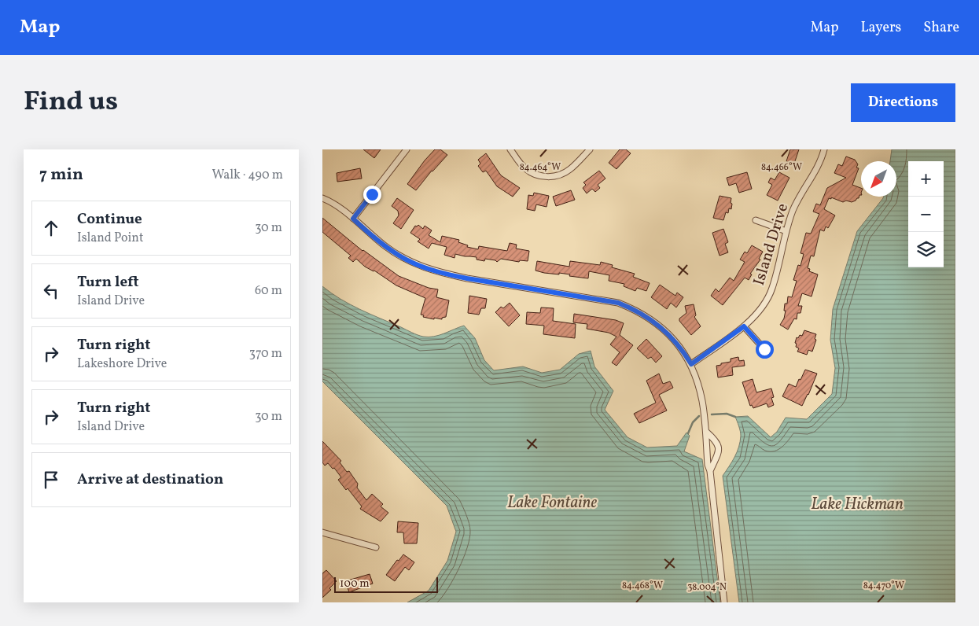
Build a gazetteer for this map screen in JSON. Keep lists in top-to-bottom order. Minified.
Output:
{"streets":{"street":["Island Drive"]},"water":["Lake Fontaine","Lake Hickman"],"scale_bar":"100 m","north":"bottom left","page":{"header":"Map","nav":["Map","Layers","Share"],"title":"Find us","buttons":"Directions","heading":["7 min","Walk · 490 m"],"map_buttons":["+","−"],"list":[["Continue","Island Point","30 m"],["Turn left","Island Drive","60 m"],["Turn right","Lakeshore Drive","370 m"],["Turn right","Island Drive","30 m"],"Arrive at destination"],"scale":"100 m"},"coordinates":["84.464°W","84.466°W","84.468°W","84.470°W","38.004°N"]}
